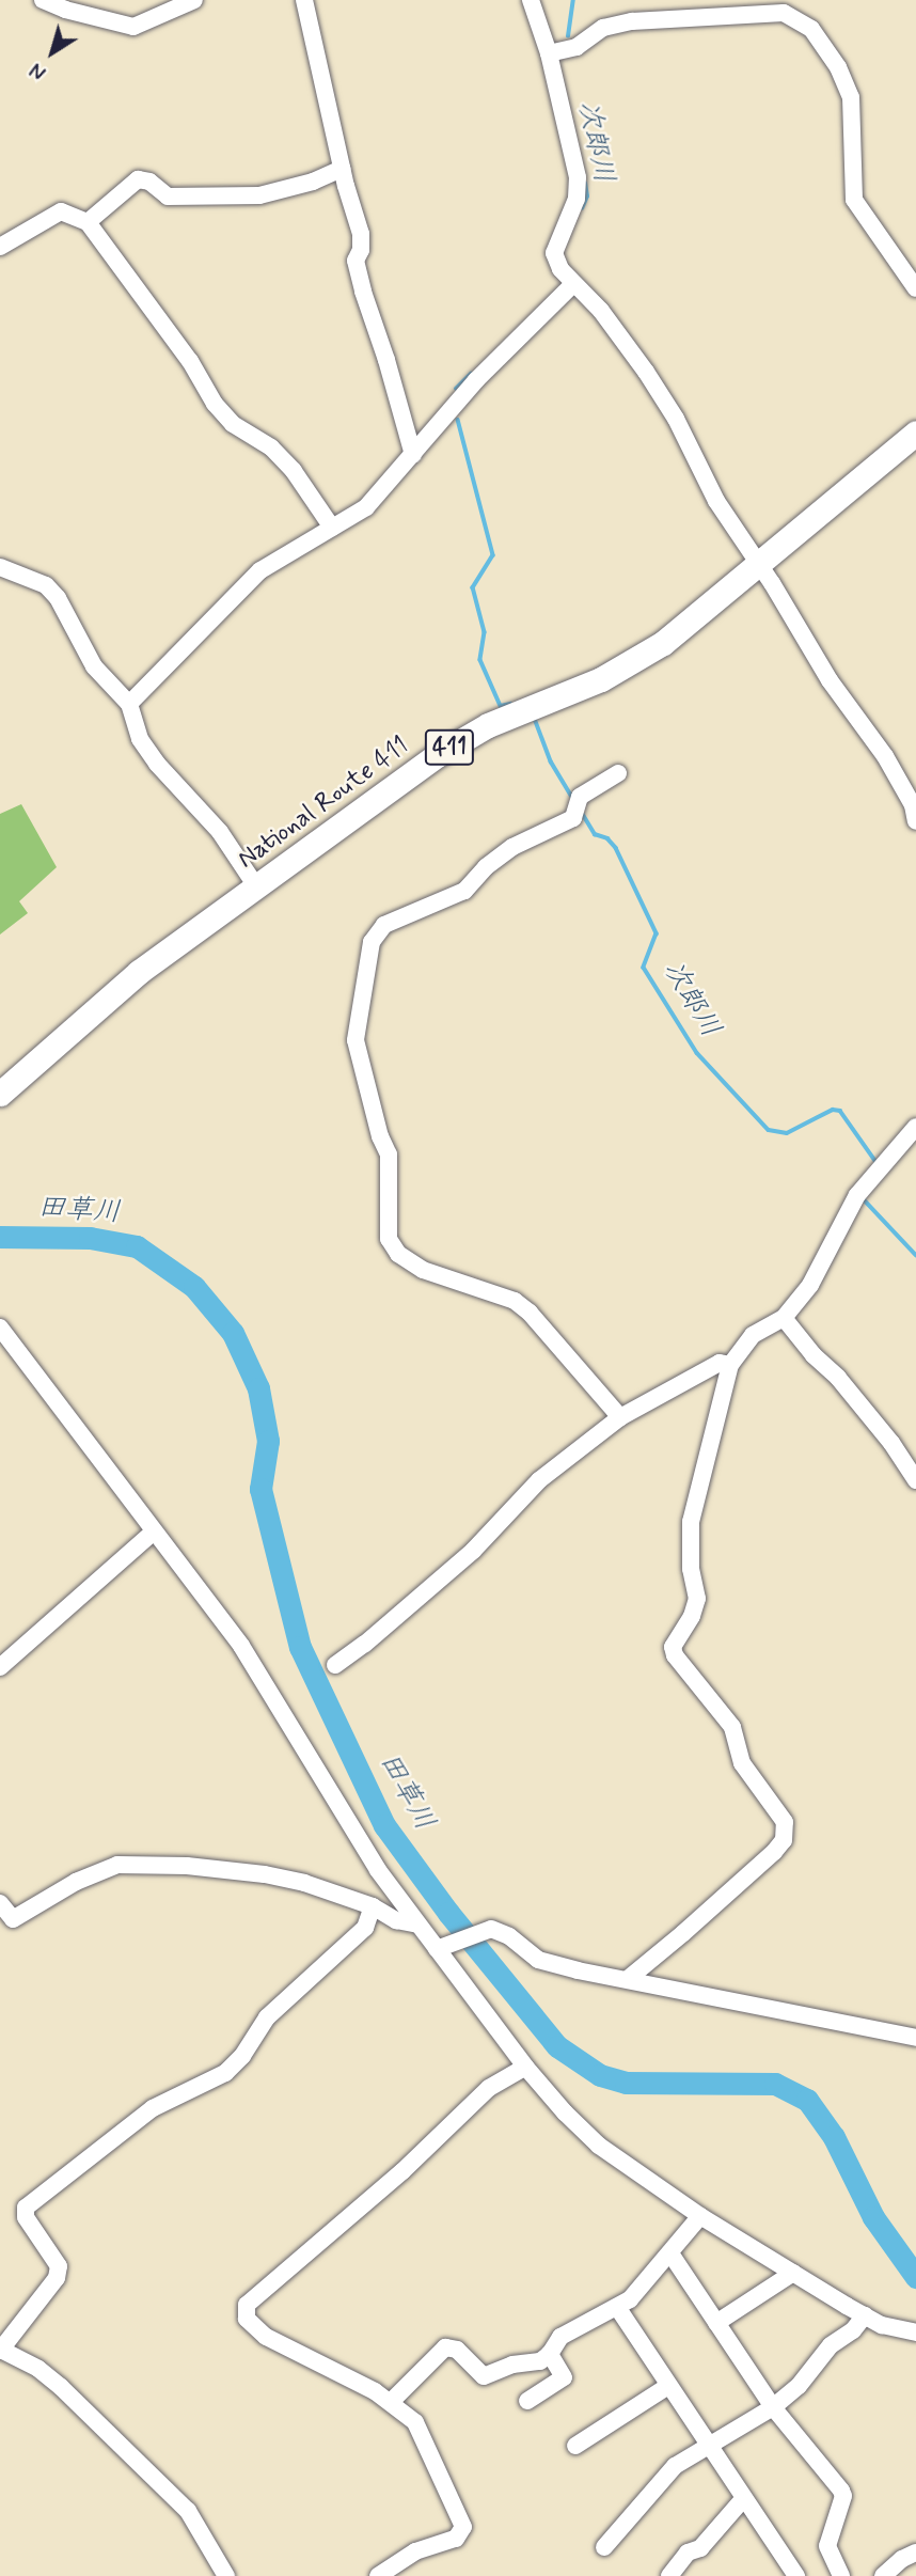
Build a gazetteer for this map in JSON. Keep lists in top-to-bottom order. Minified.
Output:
{"streets":{"highway":["411","National Route 411"]},"water":["次郎川","田草川"],"north":"bottom left"}
